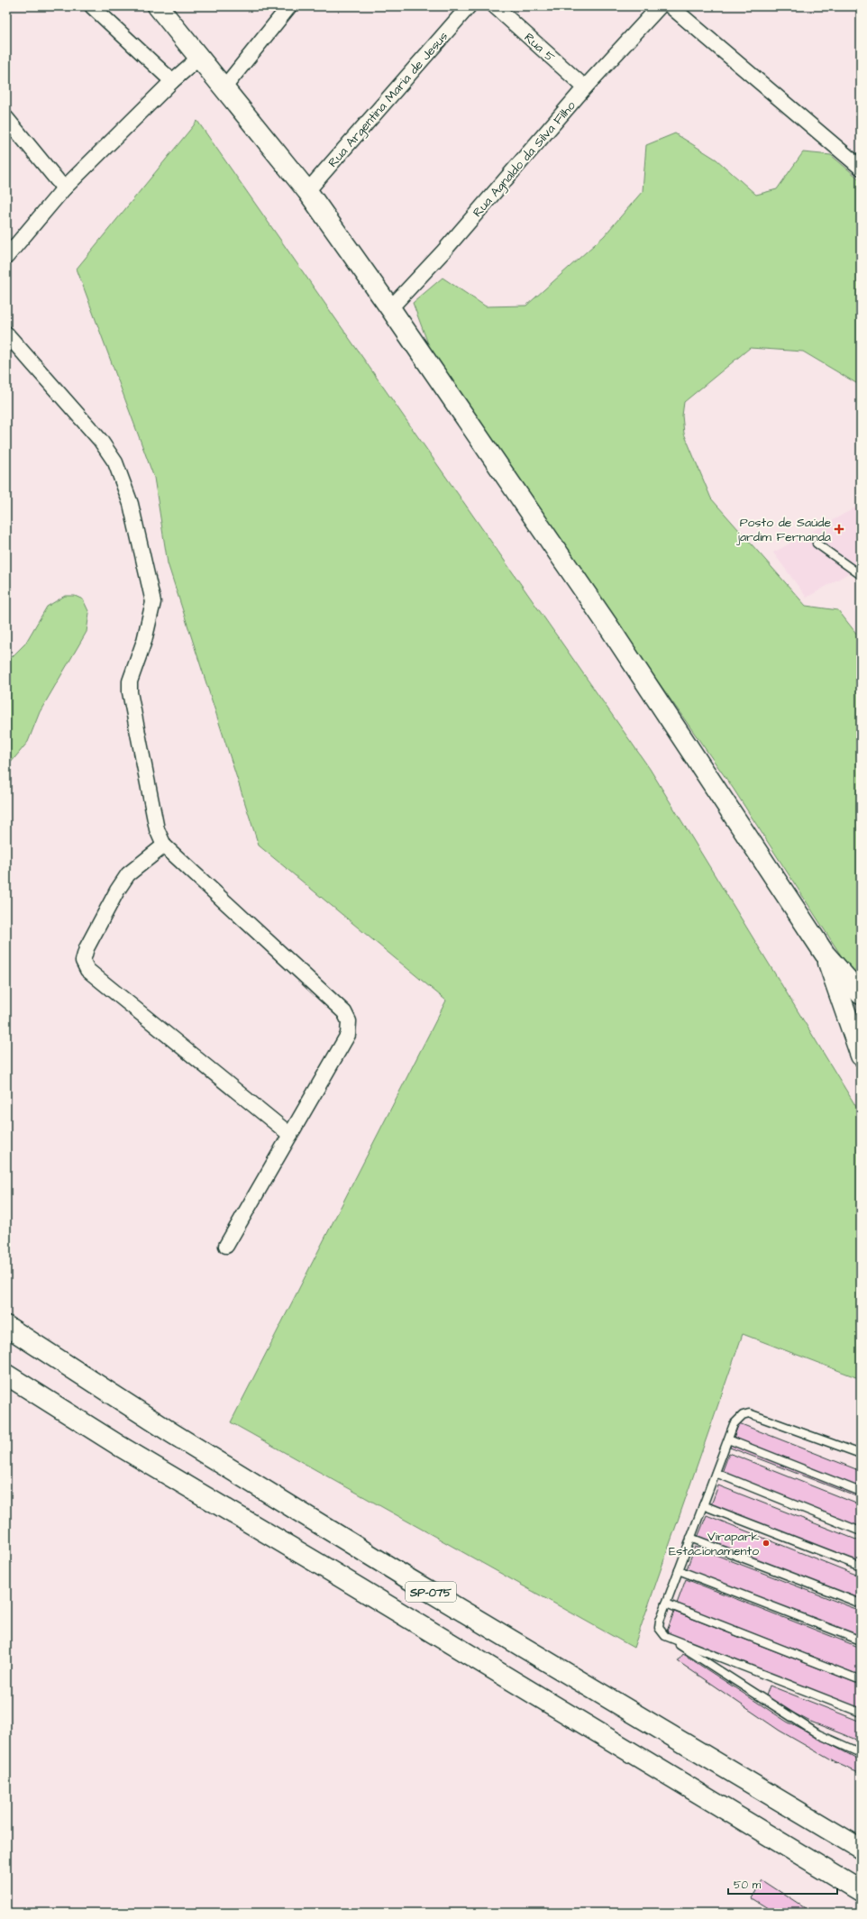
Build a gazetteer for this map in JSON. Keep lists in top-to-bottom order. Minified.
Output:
{"streets":{"main road":["SP-075"],"street":["Rua 5","Rua Argentina Maria de Jesus","Rua Agnaldo da Silva Filho"]},"crossings":[["Rua 5","Rua Agnaldo da Silva Filho"]],"places":{"health":["Posto de Saúde jardim Fernanda"],"other":["Virapark Estacionamento"]},"scale_bar":"50 m"}
